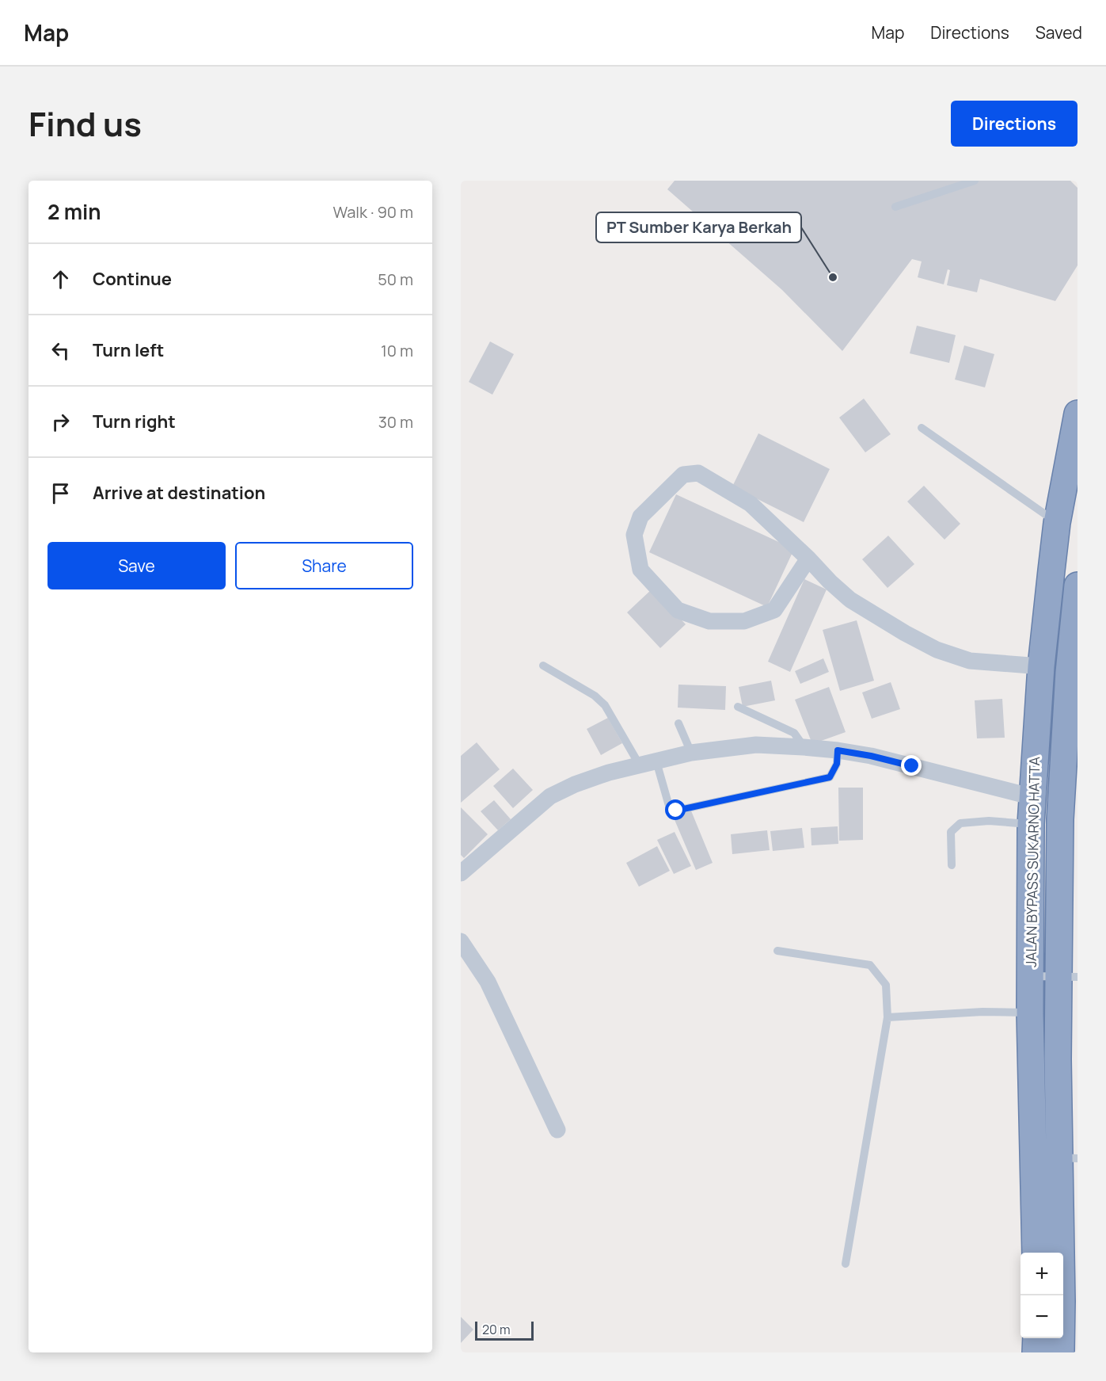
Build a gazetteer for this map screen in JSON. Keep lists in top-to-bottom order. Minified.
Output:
{"streets":{"highway":["JALAN BYPASS SUKARNO HATTA"]},"places":["PT Sumber Karya Berkah"],"scale_bar":"20 m","page":{"header":"Map","nav":["Map","Directions","Saved"],"title":"Find us","buttons":["Directions",["Save","Share"]],"heading":["2 min","Walk · 90 m"],"list":[["Continue","50 m"],["Turn left","10 m"],["Turn right","30 m"],"Arrive at destination"],"map_buttons":["+","−"],"scale":"20 m"}}
